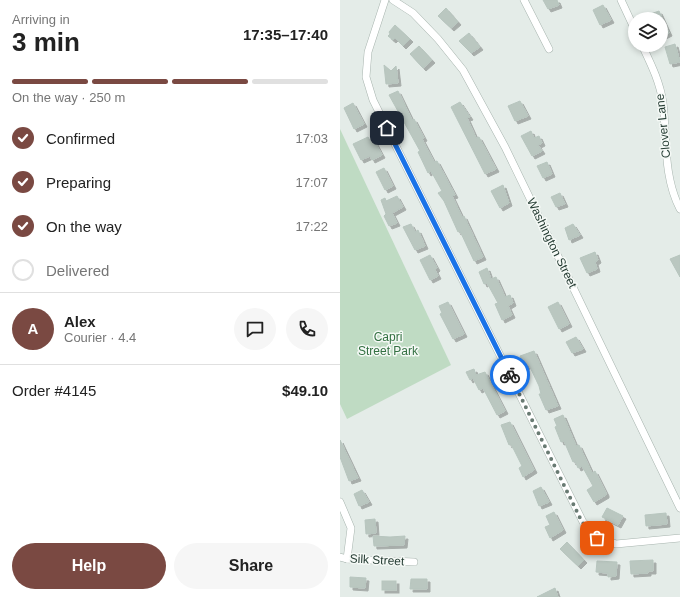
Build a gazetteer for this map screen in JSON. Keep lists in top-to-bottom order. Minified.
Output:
{"streets":{"street":["Clover Lane","Washington Street","Silk Street"]},"parks":["Capri Street Park"],"page":{"heading":["3 min","Arriving in","17:35–17:40"],"panel":["Alex","Courier · 4.4","Order #4145","$49.10"],"bar":"On the way · 250 m","list":[["Confirmed","17:03"],["Preparing","17:07"],["On the way","17:22"],"Delivered"],"round":"A","buttons":["Help","Share"]}}
